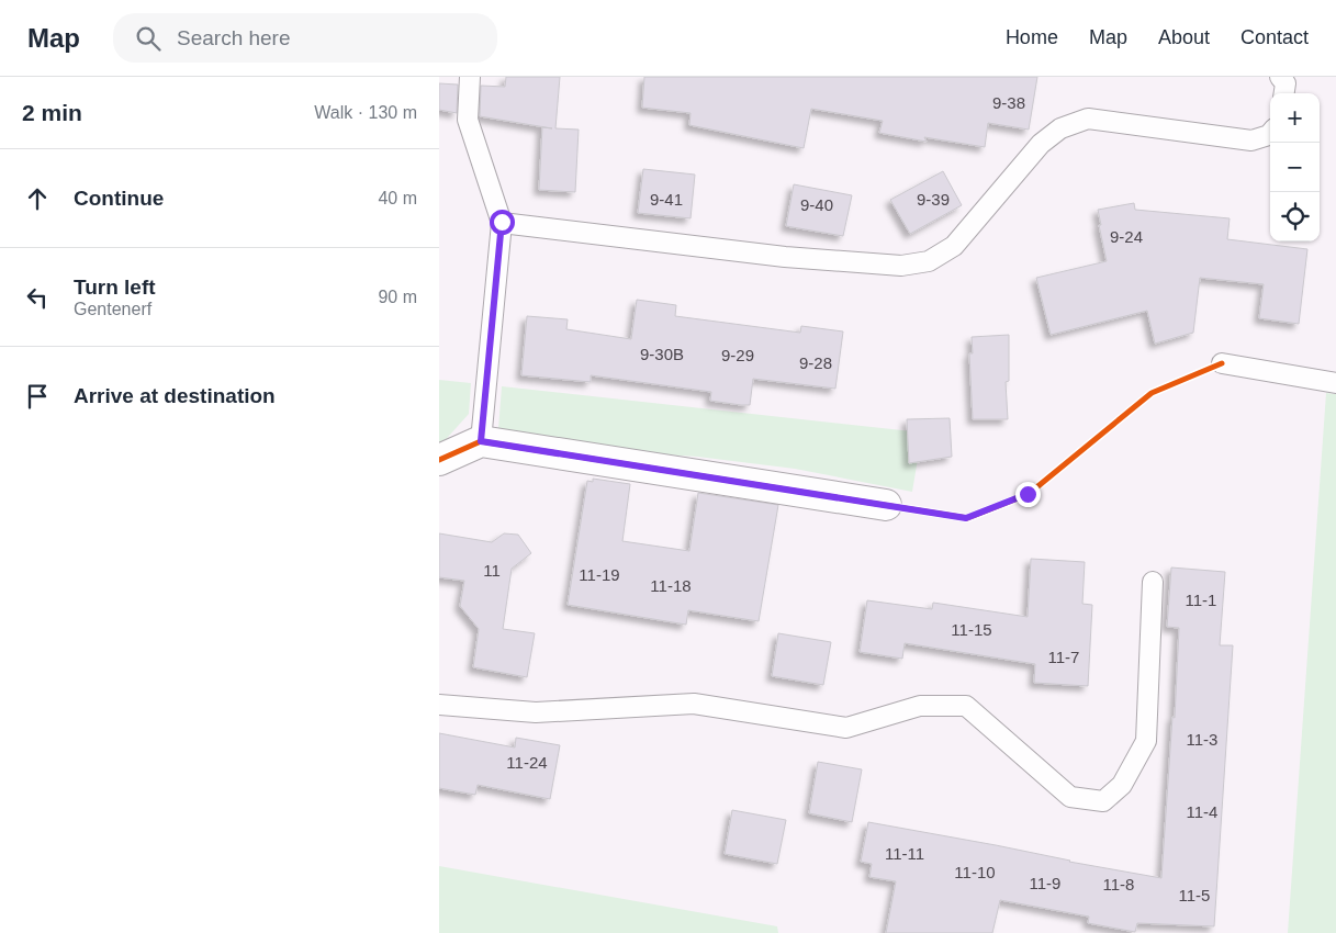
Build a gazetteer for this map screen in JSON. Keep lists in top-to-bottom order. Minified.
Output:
{"house_numbers":["9-38","9-41","9-39","9-40","9-24","9-30B","9-29","9-28","11","11-19","11-18","11-1","11-15","11-7","11-3","11-24","11-4","11-11","11-10","11-9","11-8","11-5"],"page":{"header":"Map","search":"Search here","nav":["Home","Map","About","Contact"],"heading":["2 min","Walk · 130 m"],"map_buttons":["+","−"],"list":[["Continue","40 m"],["Turn left","Gentenerf","90 m"],"Arrive at destination"]}}
